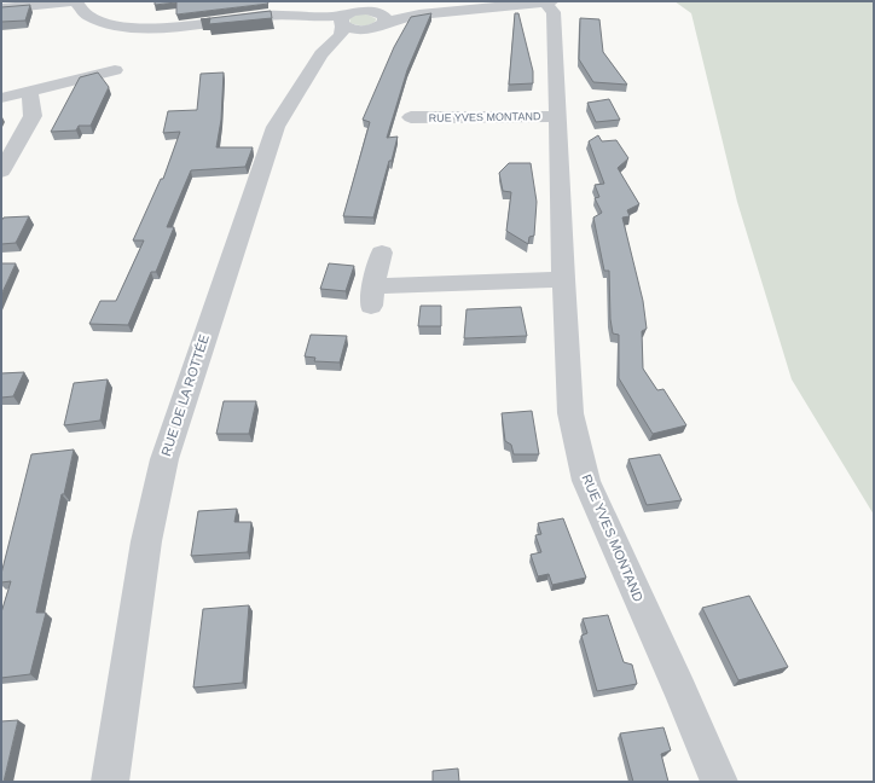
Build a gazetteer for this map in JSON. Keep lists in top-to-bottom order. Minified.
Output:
{"streets":{"street":["RUE YVES MONTAND","RUE DE LA ROTTÉE"]}}
